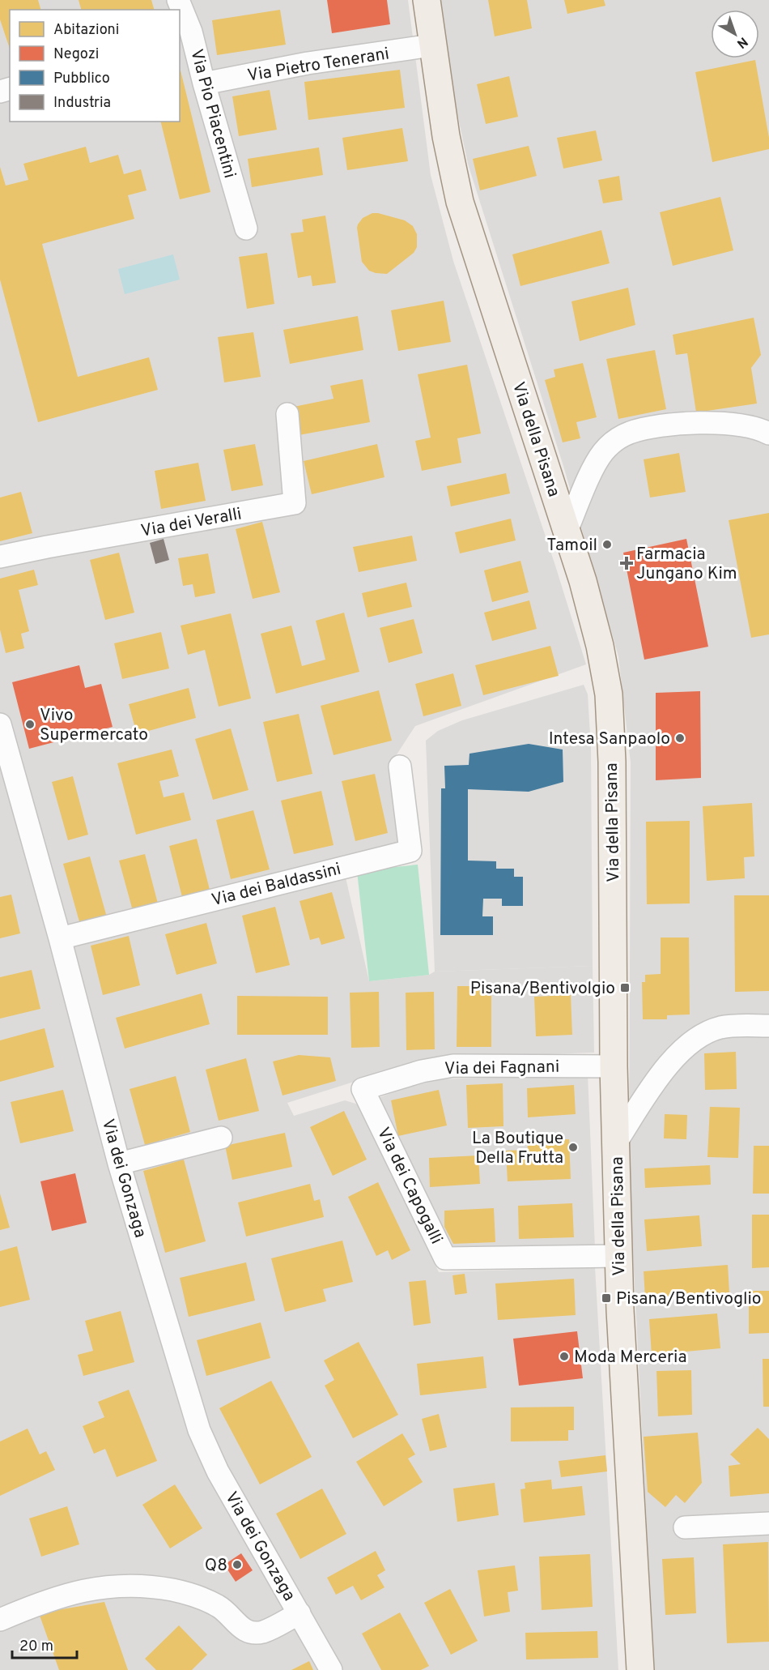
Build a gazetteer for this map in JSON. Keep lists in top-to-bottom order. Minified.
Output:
{"streets":{"main road":["Via della Pisana"],"street":["Via Pietro Tenerani","Via Pio Piacentini","Via dei Veralli","Via dei Baldassini","Via dei Fagnani","Via dei Gonzaga","Via dei Capogalli"]},"crossings":[["Via Pietro Tenerani","Via Pio Piacentini"],["Via Pietro Tenerani","Via della Pisana"],["Via della Pisana","Via dei Fagnani"],["Via della Pisana","Via dei Capogalli"],["Via dei Baldassini","Via dei Gonzaga"],["Via dei Fagnani","Via dei Capogalli"]],"places":{"other":["Tamoil","Vivo Supermercato","Intesa Sanpaolo","La Boutique Della Frutta","Moda Merceria","Q8"],"health":["Farmacia Jungano Kim"],"transit":["Pisana/Bentivolgio","Pisana/Bentivoglio"]},"legend":["Abitazioni","Negozi","Pubblico","Industria"],"scale_bar":"20 m","north":"bottom right"}
